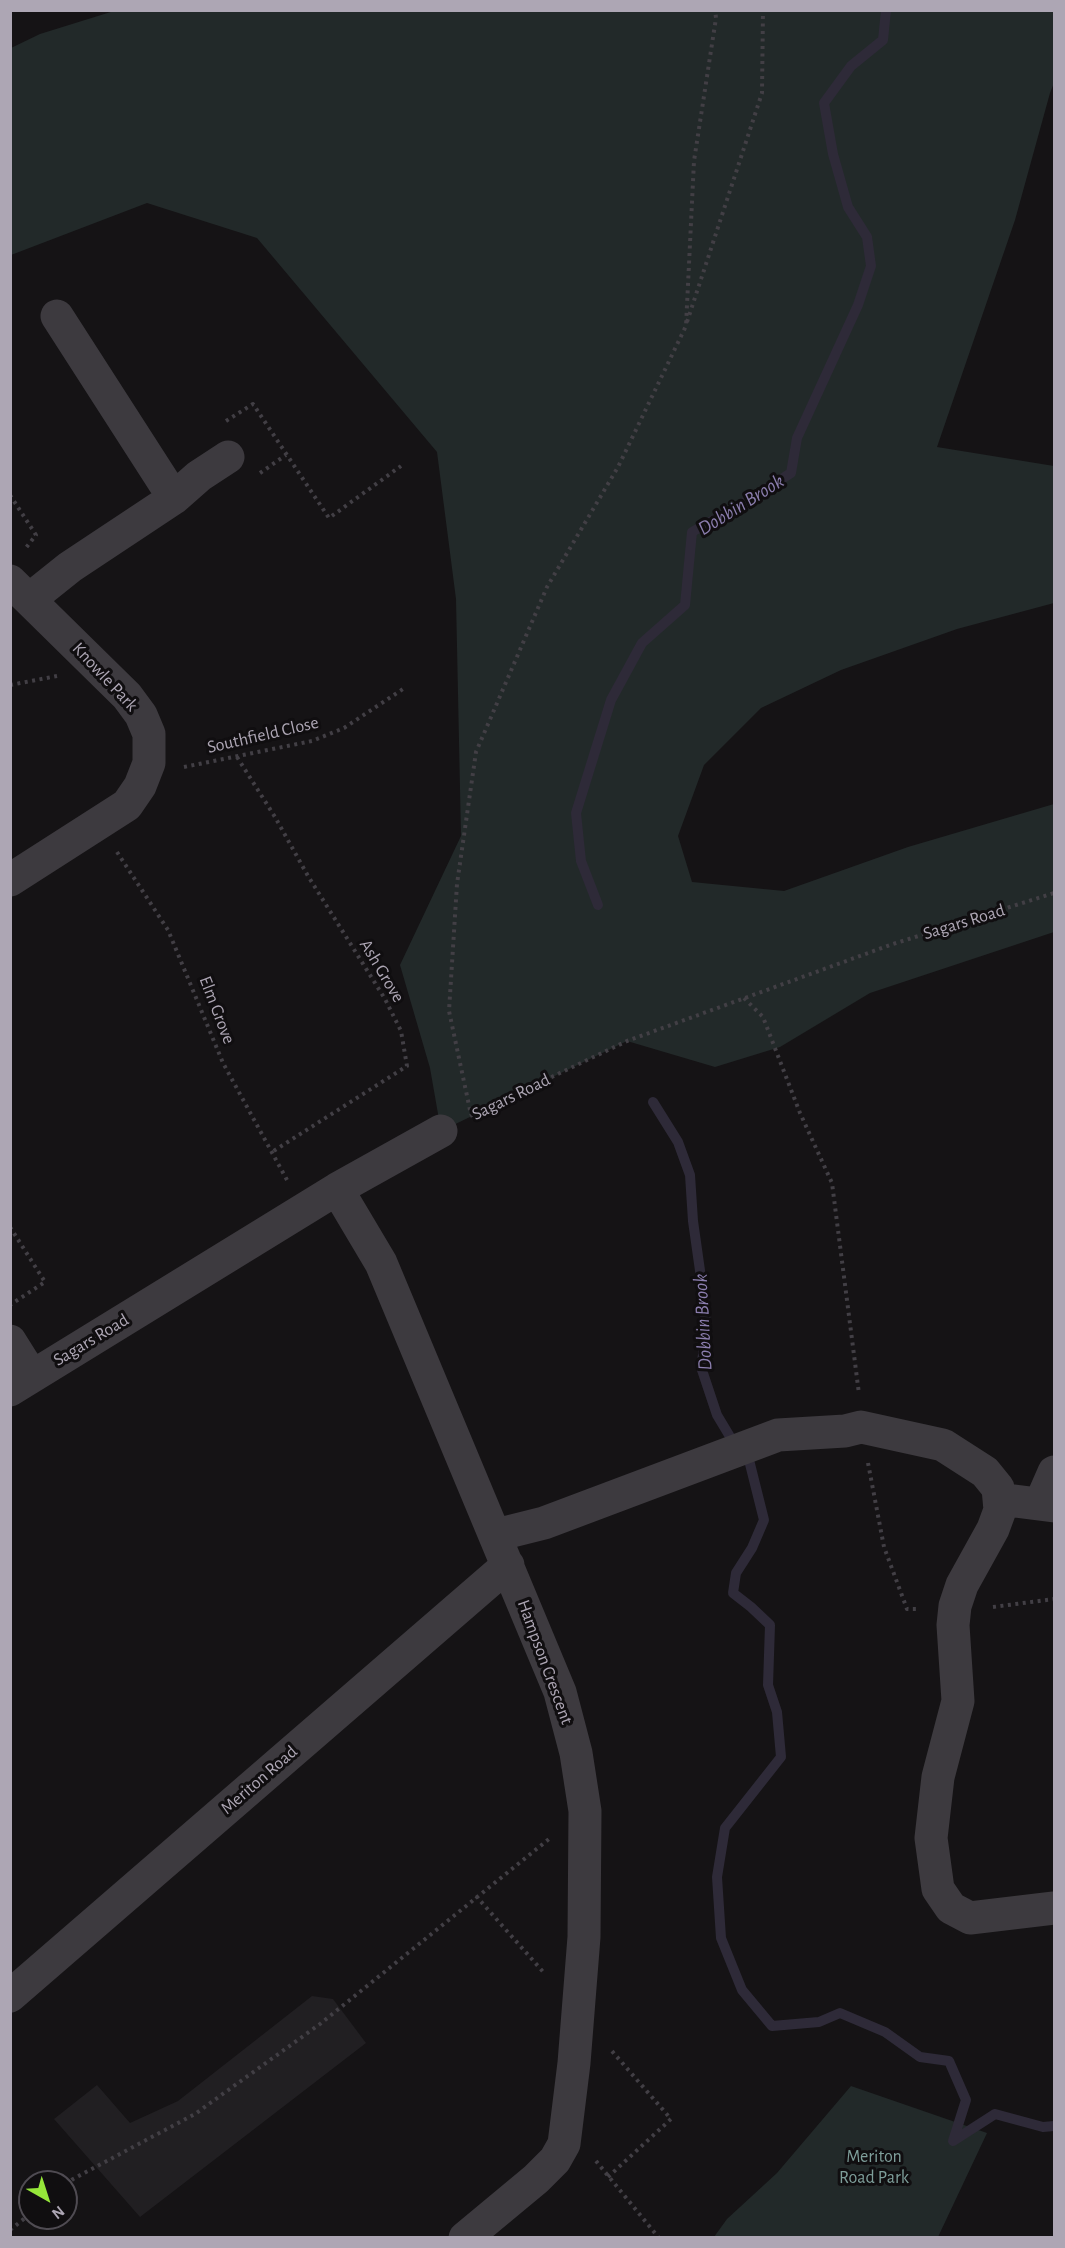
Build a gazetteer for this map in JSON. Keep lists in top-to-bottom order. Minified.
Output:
{"streets":{"street":["Knowle Park","Sagars Road","Hampson Crescent","Meriton Road"],"path":["Southfield Close","Ash Grove","Elm Grove"]},"crossings":[["Knowle Park","Southfield Close"],["Knowle Park","Elm Grove"],["Southfield Close","Ash Grove"],["Sagars Road","Elm Grove"],["Sagars Road","Hampson Crescent"],["Ash Grove","Elm Grove"],["Hampson Crescent","Meriton Road"]],"water":["Dobbin Brook"],"parks":["Meriton Road Park"],"north":"bottom right"}
